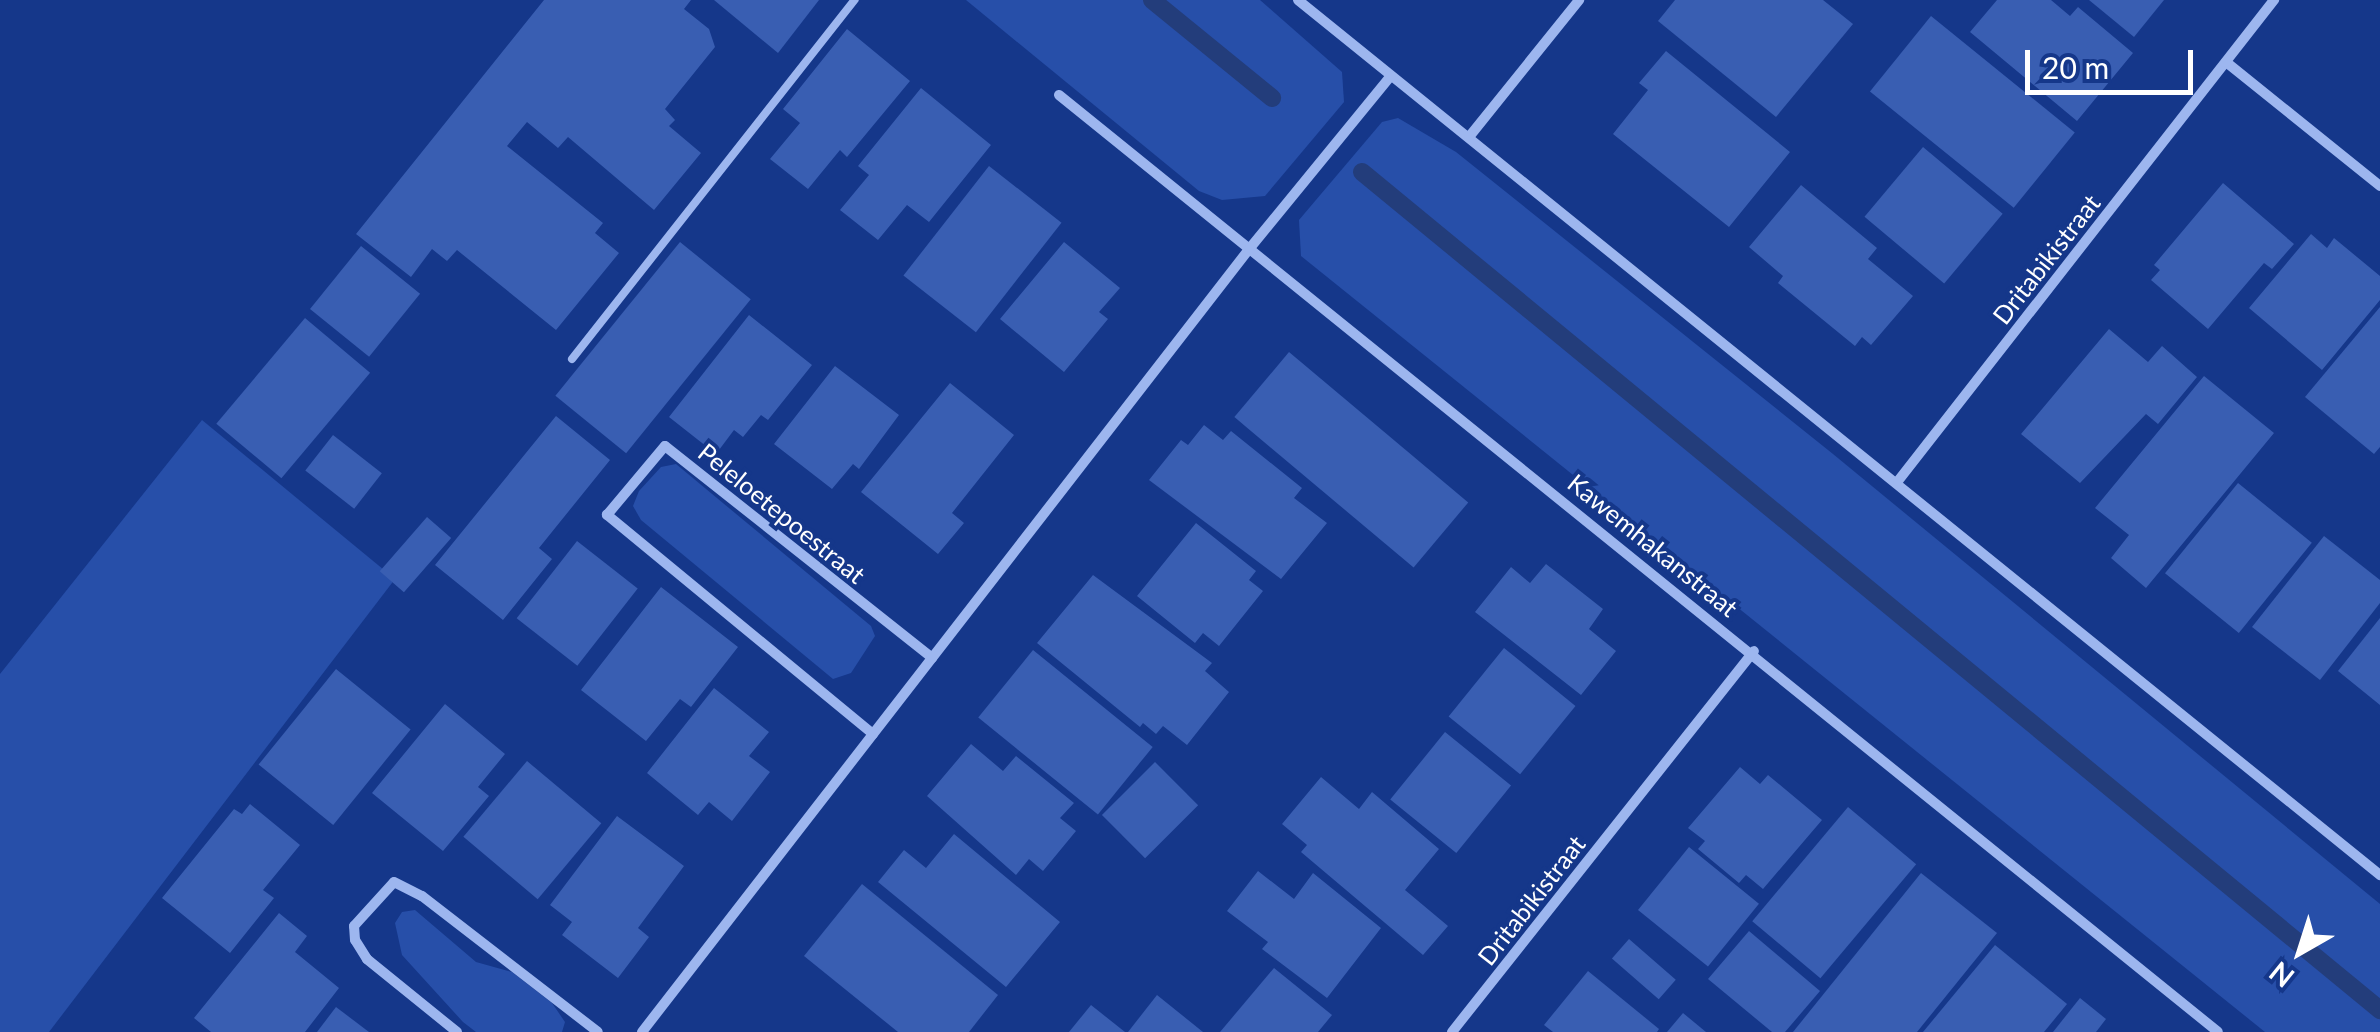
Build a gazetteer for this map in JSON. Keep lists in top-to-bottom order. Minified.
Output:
{"streets":{"street":["Dritabikistraat","Peleloetepoestraat","Kawemhakanstraat"]},"crossings":[["Dritabikistraat","Kawemhakanstraat"]],"scale_bar":"20 m","north":"bottom left"}
